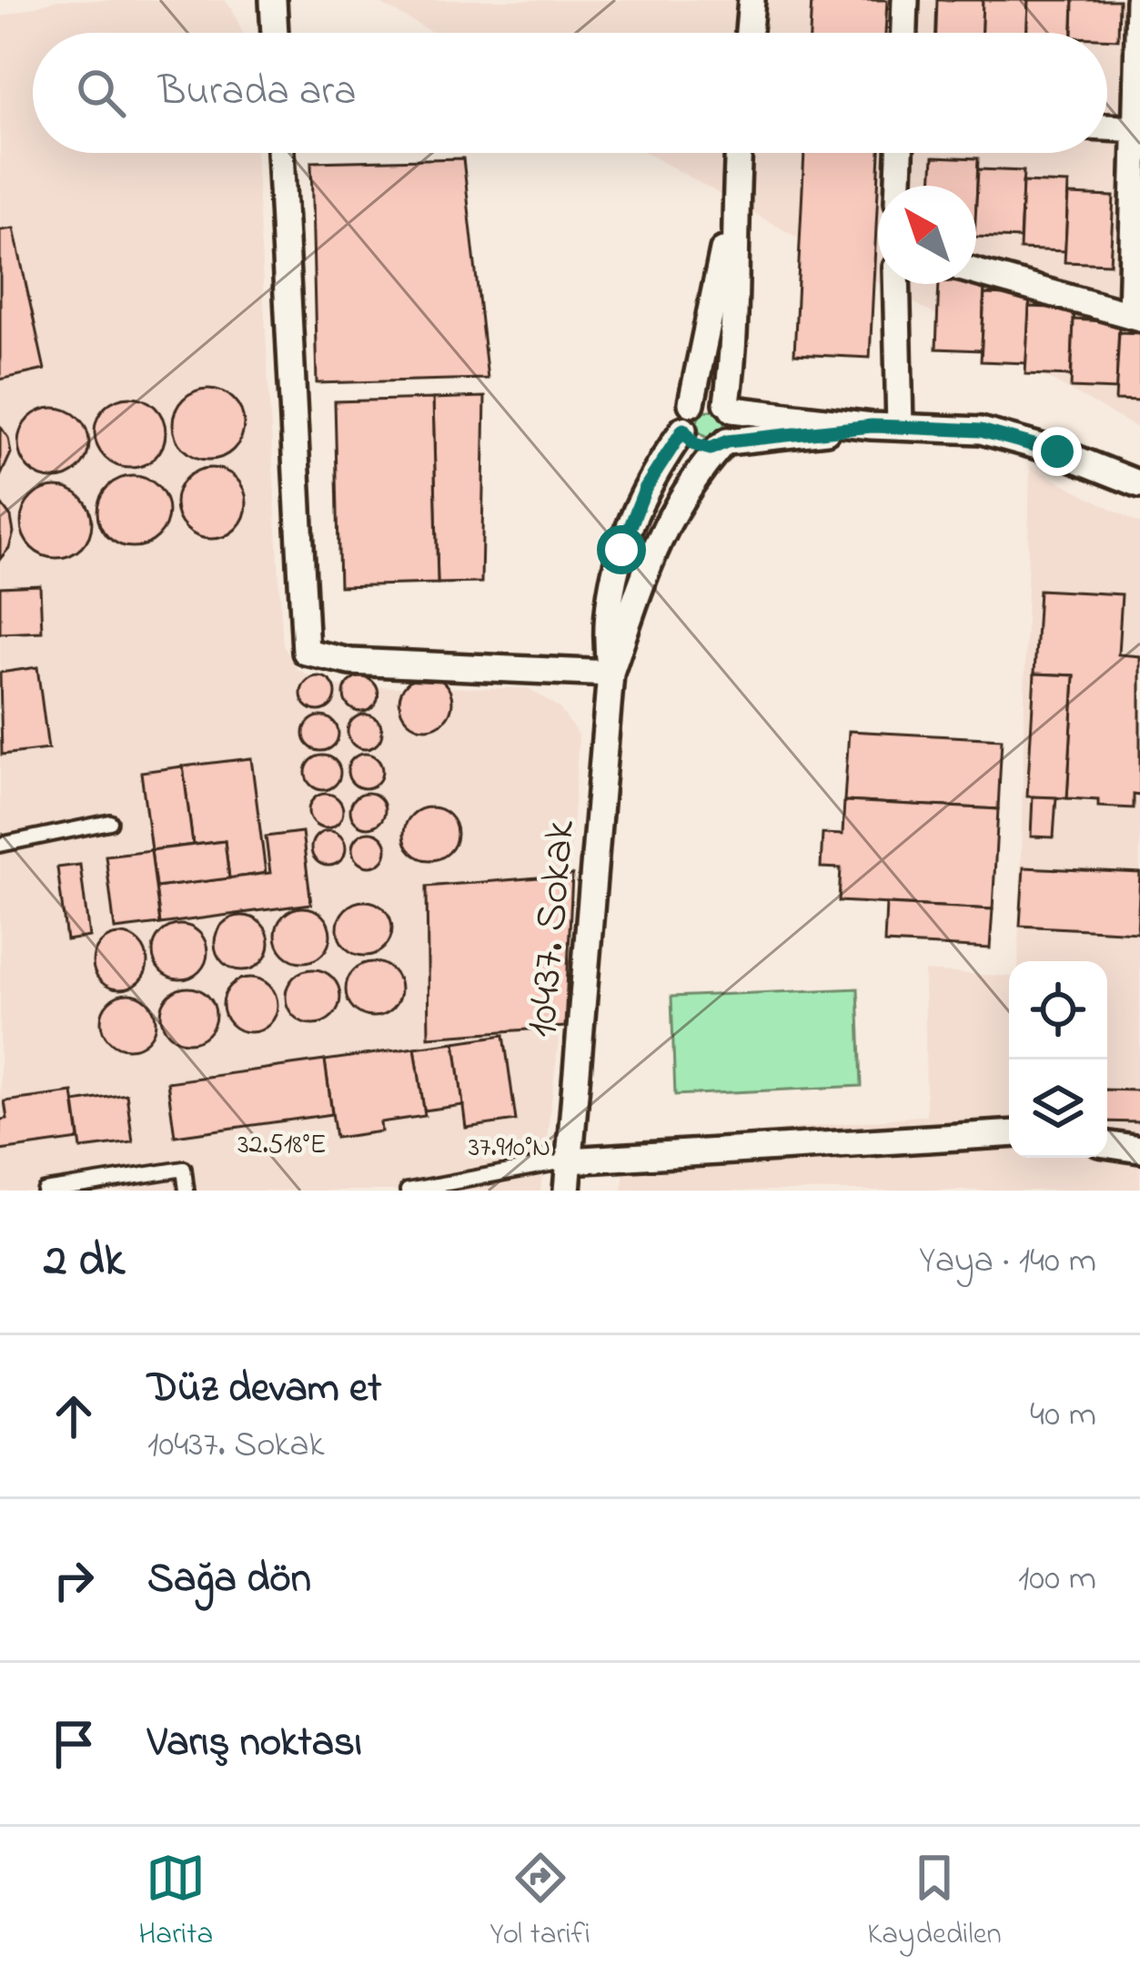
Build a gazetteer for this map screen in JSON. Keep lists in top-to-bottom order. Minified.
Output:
{"streets":{"street":["10437. Sokak"]},"north":"top left","page":{"search":"Burada ara","heading":["2 dk","Yaya · 140 m"],"list":[["Düz devam et","10437. Sokak","40 m"],["Sağa dön","100 m"],"Varış noktası"],"nav":["Harita","Yol tarifi","Kaydedilen"]},"coordinates":["32.518°E","37.910°N"]}
